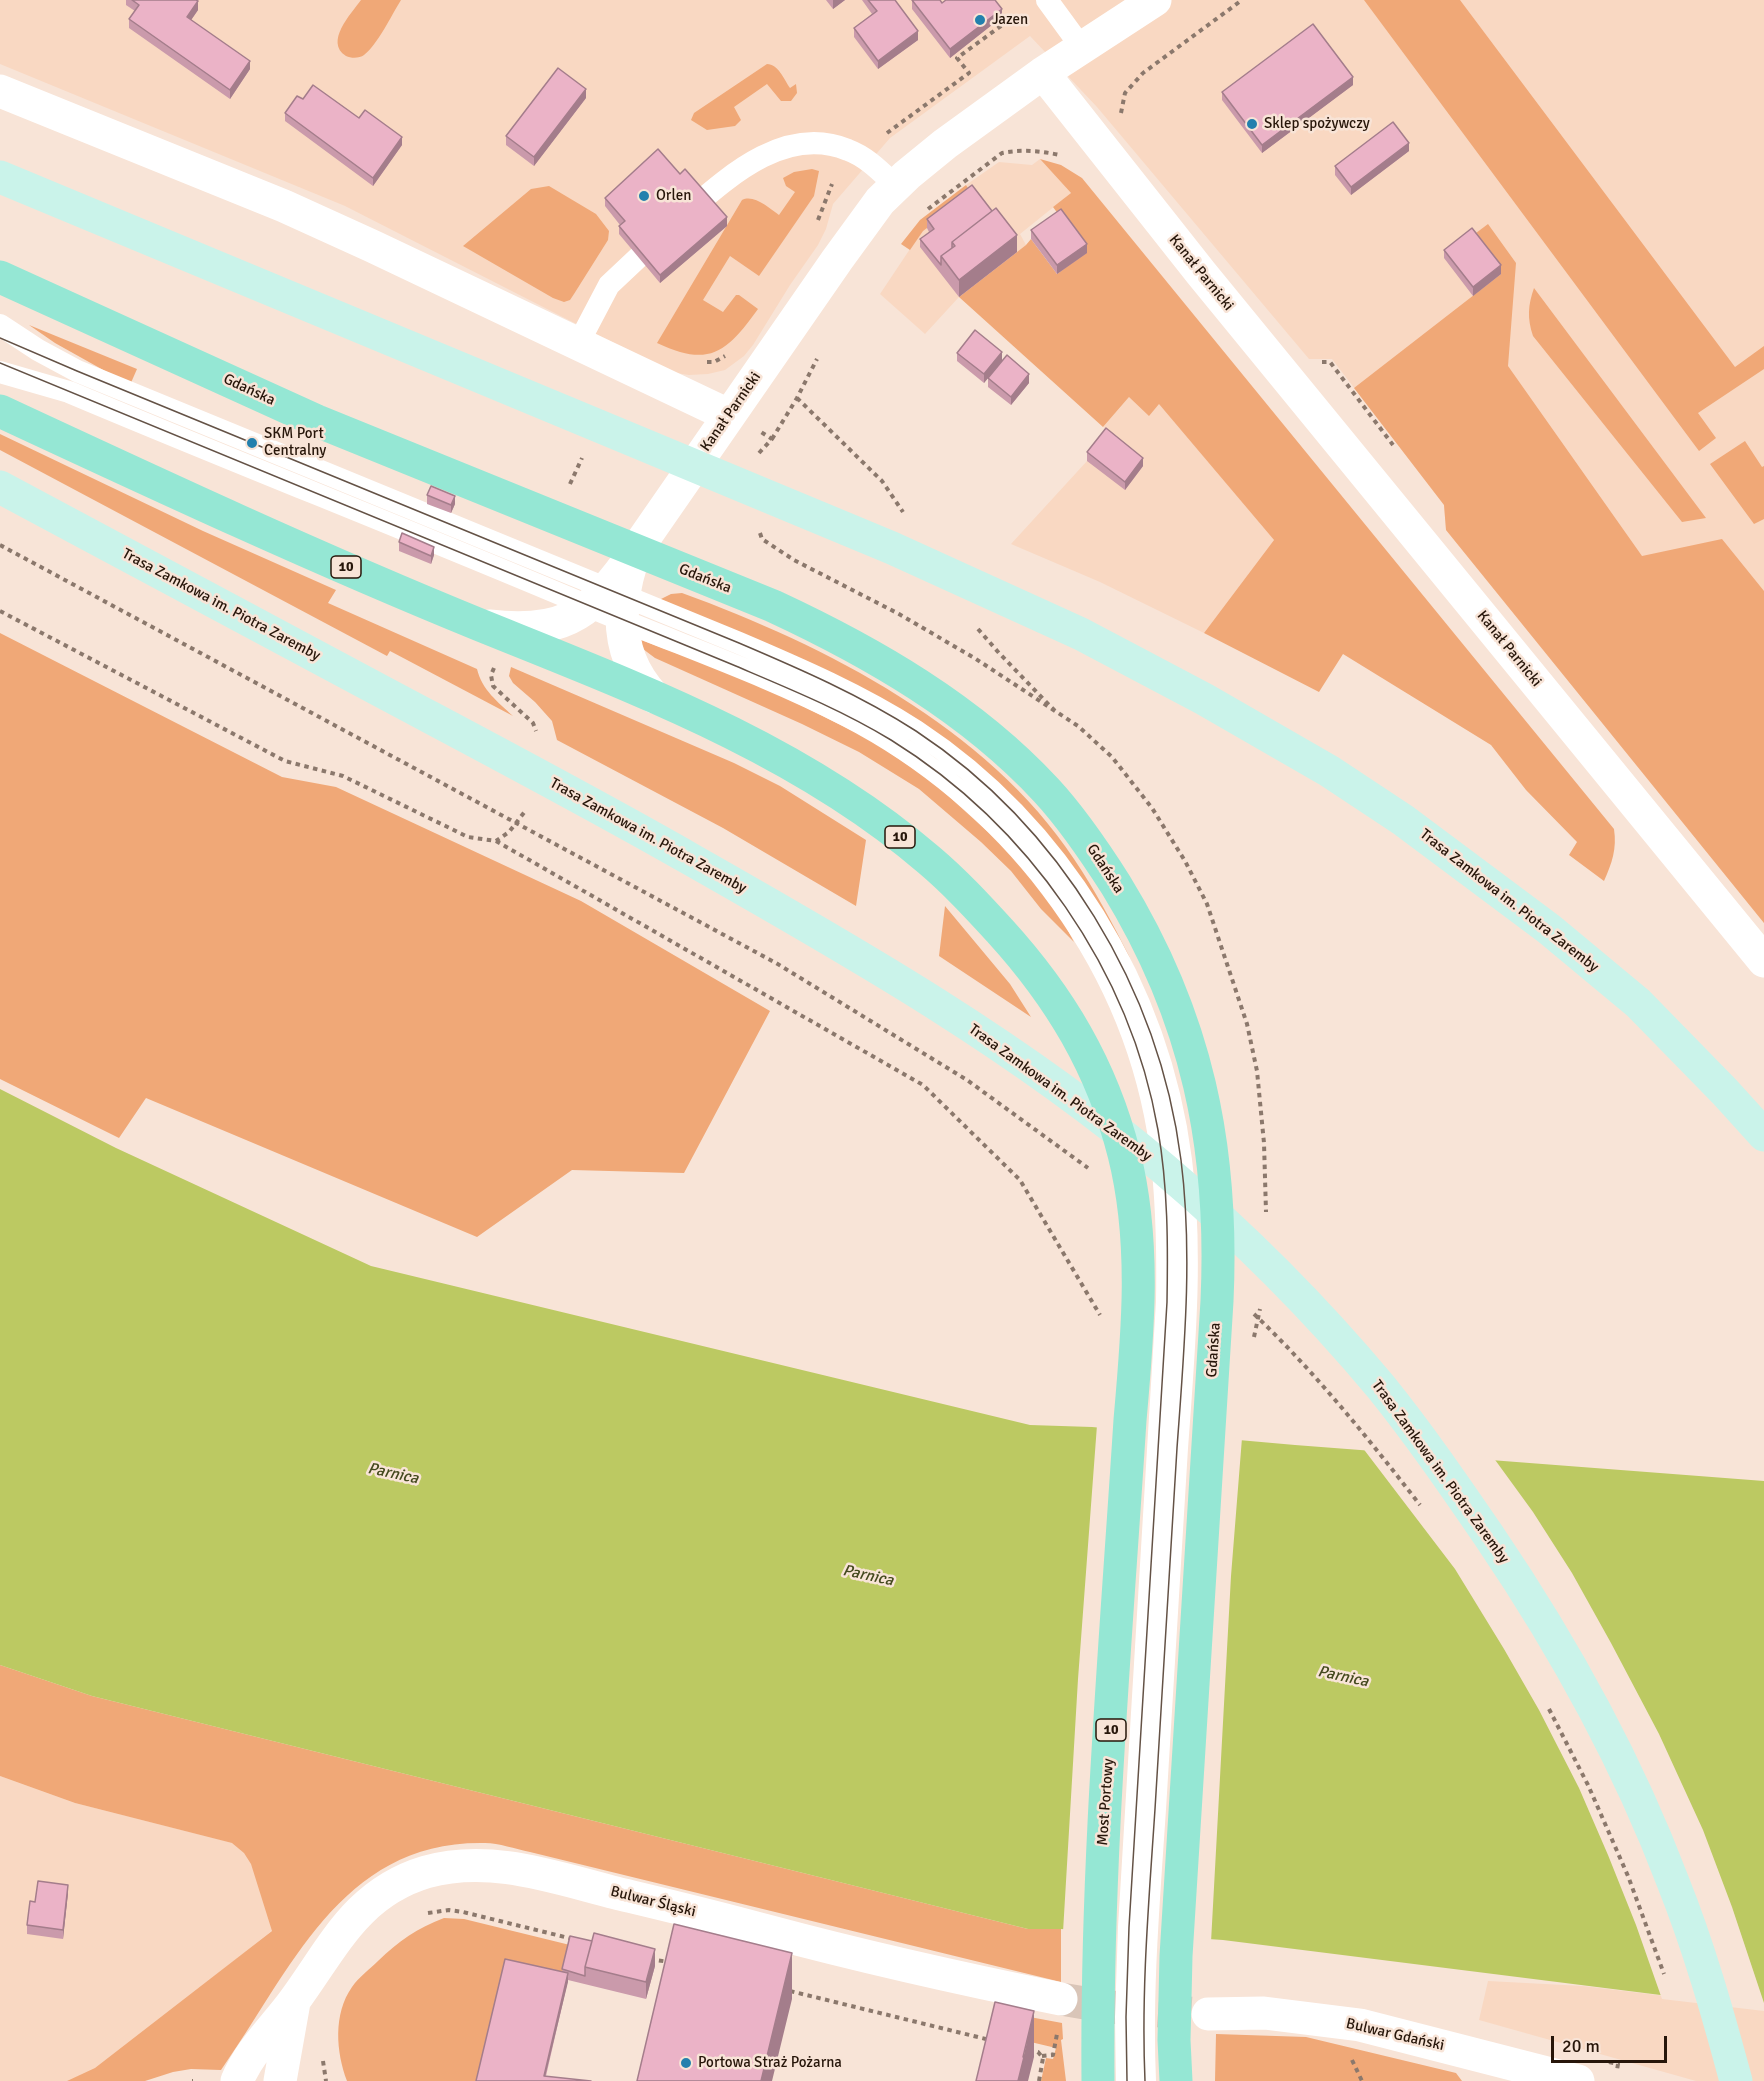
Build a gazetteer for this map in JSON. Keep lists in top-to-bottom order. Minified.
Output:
{"streets":{"main road":["Gdańska","10","Trasa Zamkowa im. Piotra Zaremby","Most Portowy"],"street":["Kanał Parnicki","Bulwar Śląski","Bulwar Gdański"]},"crossings":[["Kanał Parnicki","Gdańska"],["Gdańska","10"],["Gdańska","Most Portowy"],["10","Most Portowy"]],"water":["Parnica"],"places":["Jazen","Sklep spożywczy","Orlen","SKM Port Centralny","Portowa Straż Pożarna"],"scale_bar":"20 m"}
